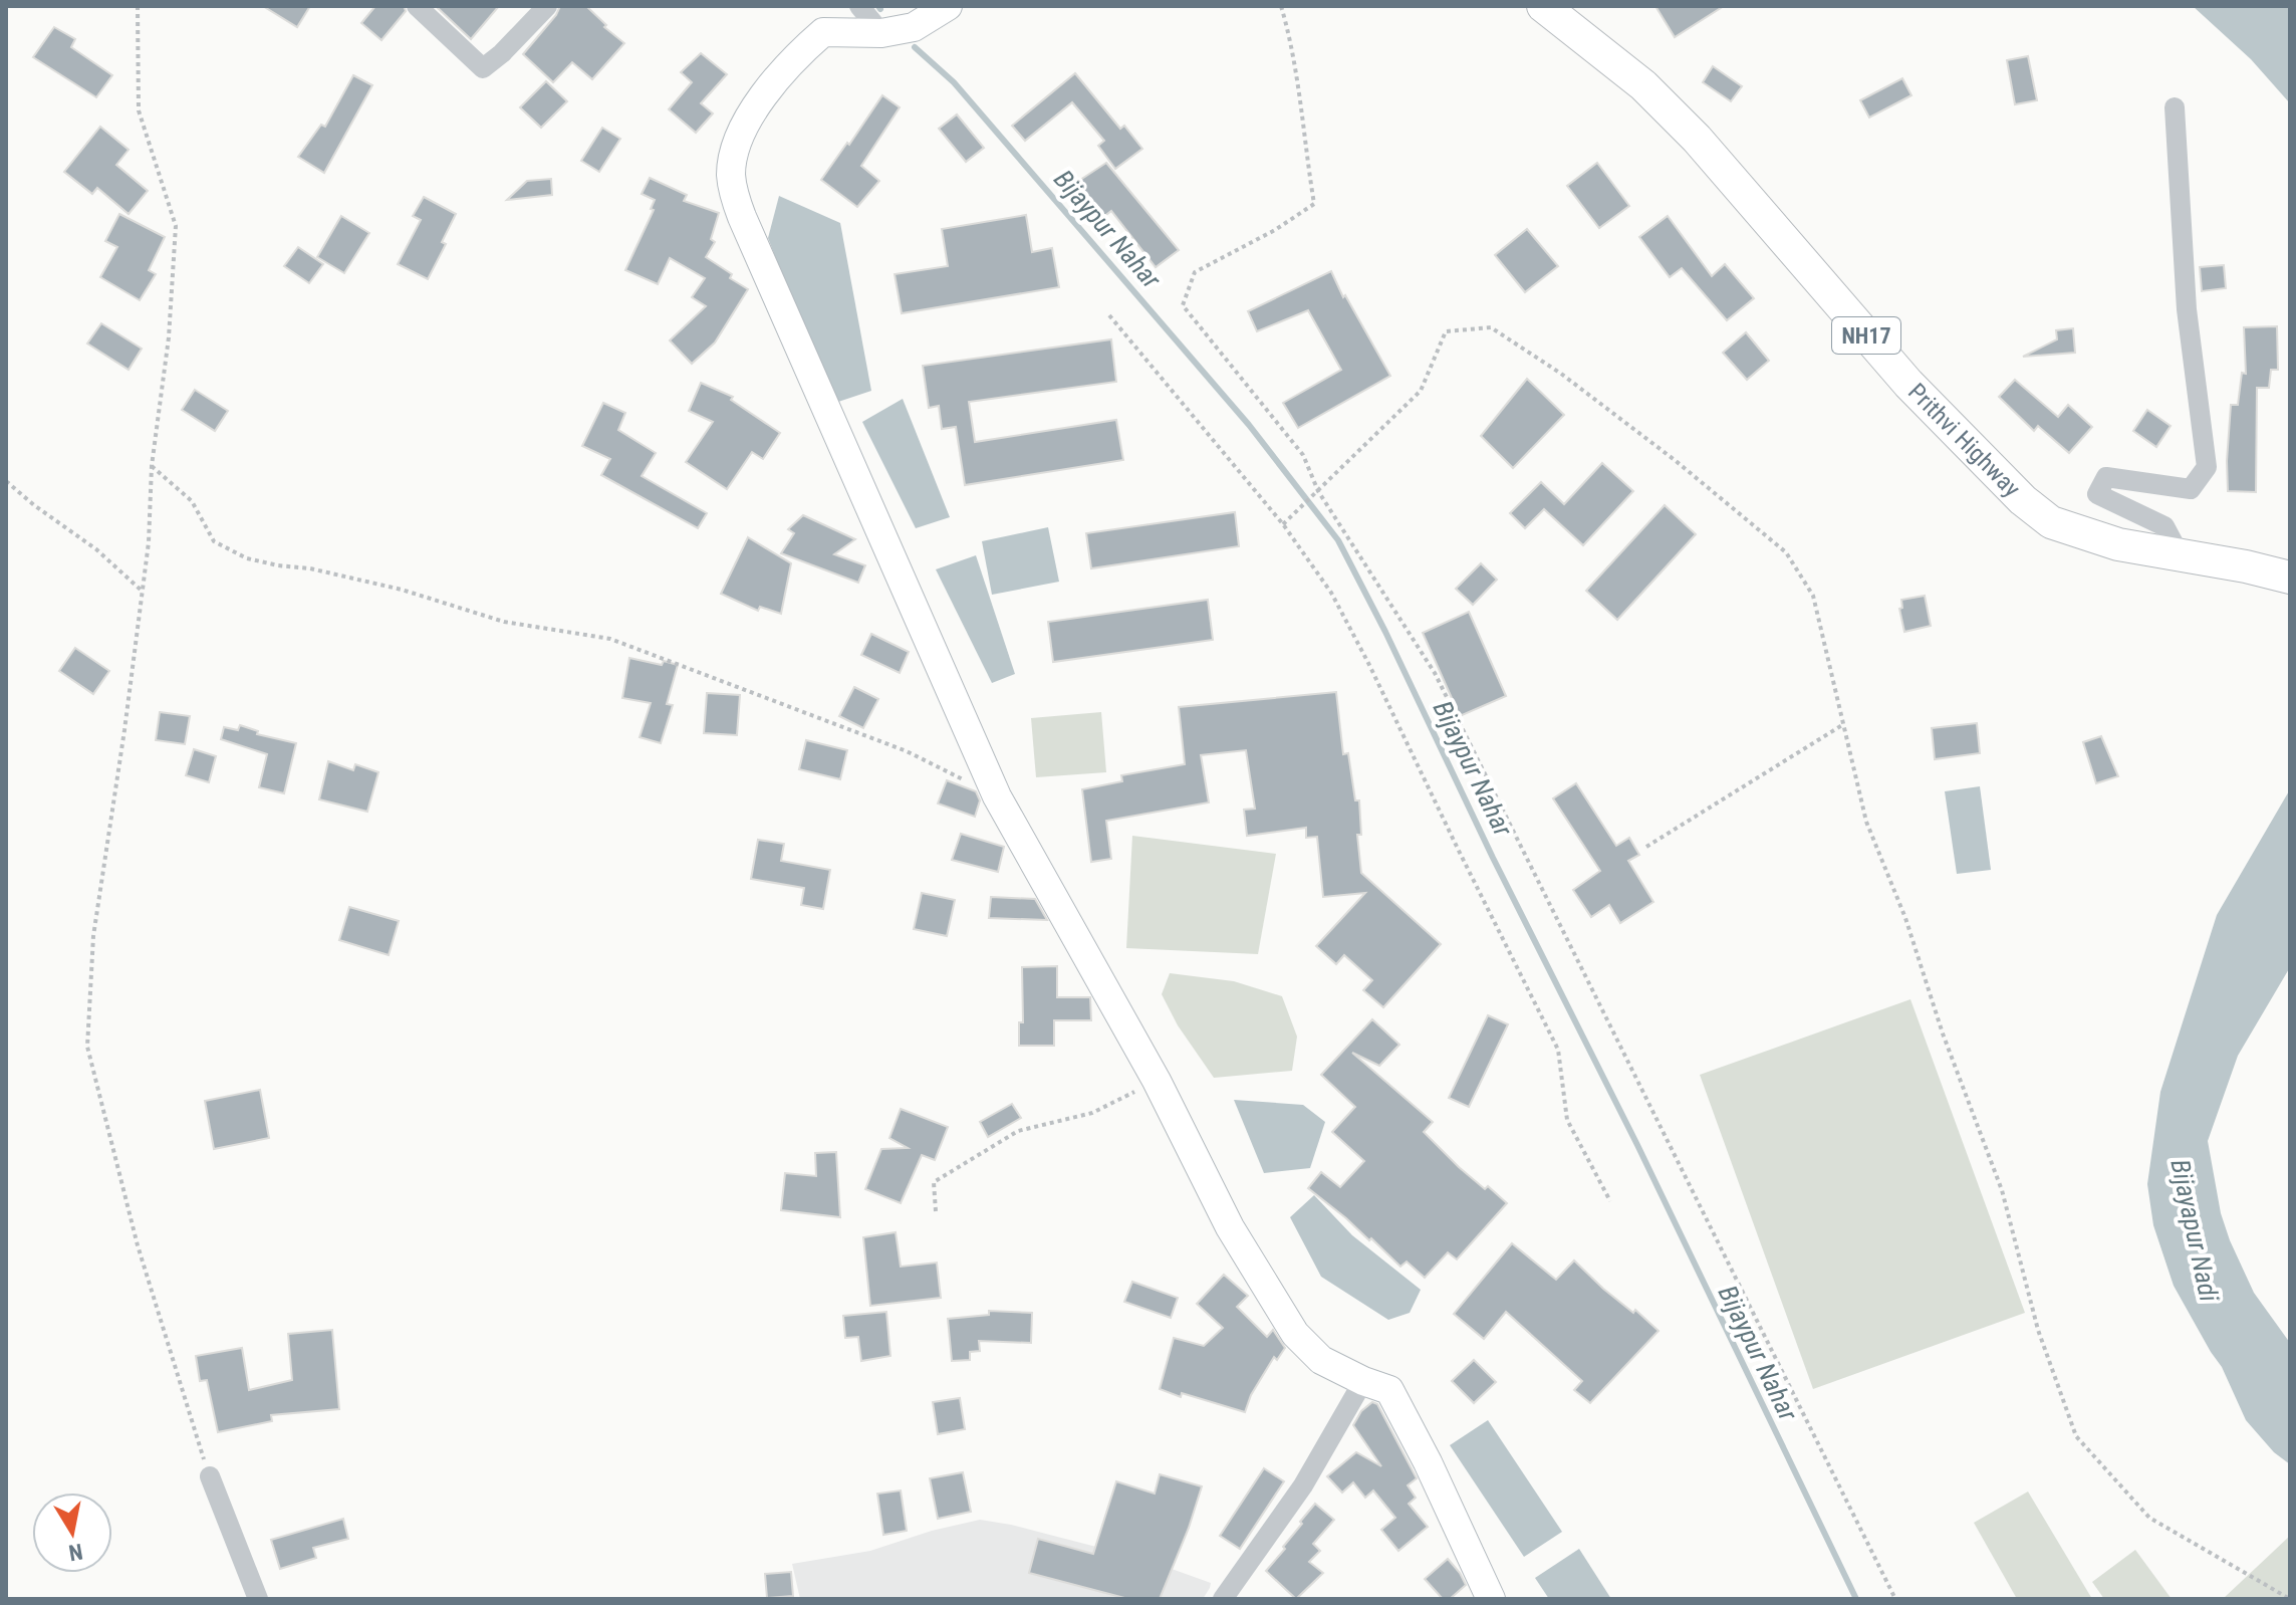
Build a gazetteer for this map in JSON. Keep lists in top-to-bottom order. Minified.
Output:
{"streets":{"highway":["NH17","Prithvi Highway"]},"water":["Bijaypur Nahar","Bijayapur Nadi"],"north":"bottom"}
